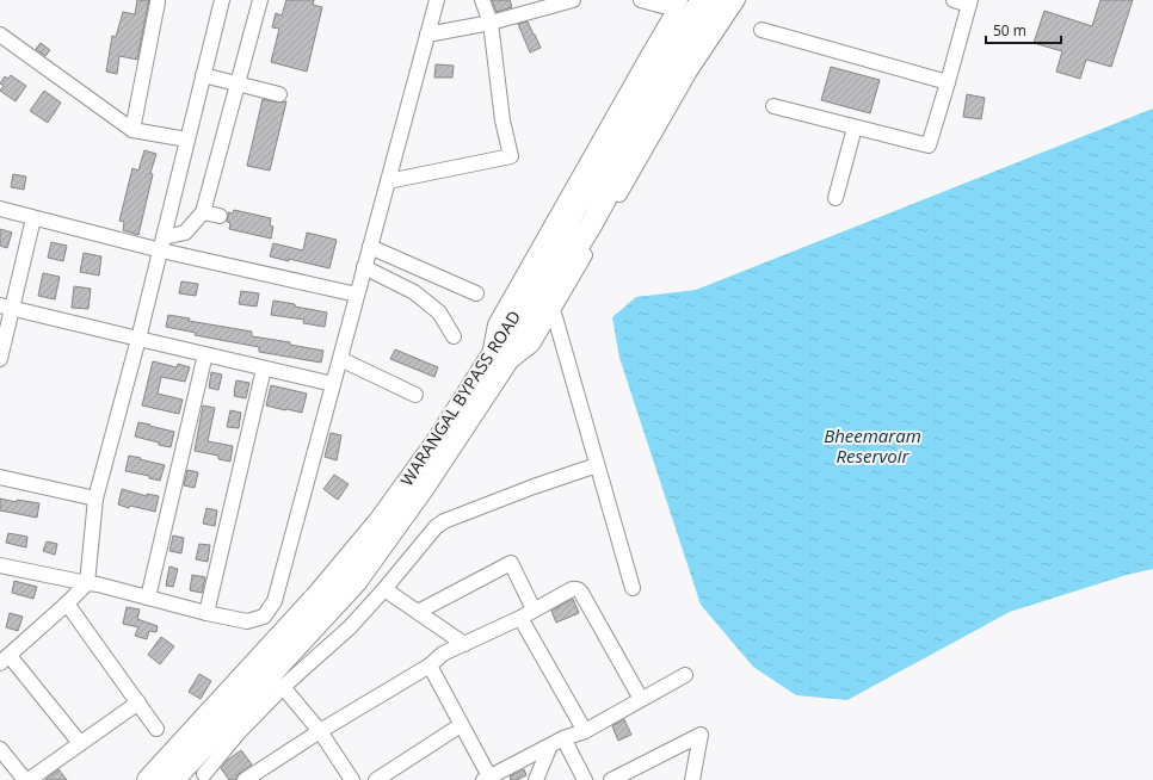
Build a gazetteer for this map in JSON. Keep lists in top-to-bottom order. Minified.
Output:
{"streets":{"highway":["WARANGAL BYPASS ROAD"]},"water":["Bheemaram Reservoir"],"scale_bar":"50 m"}
